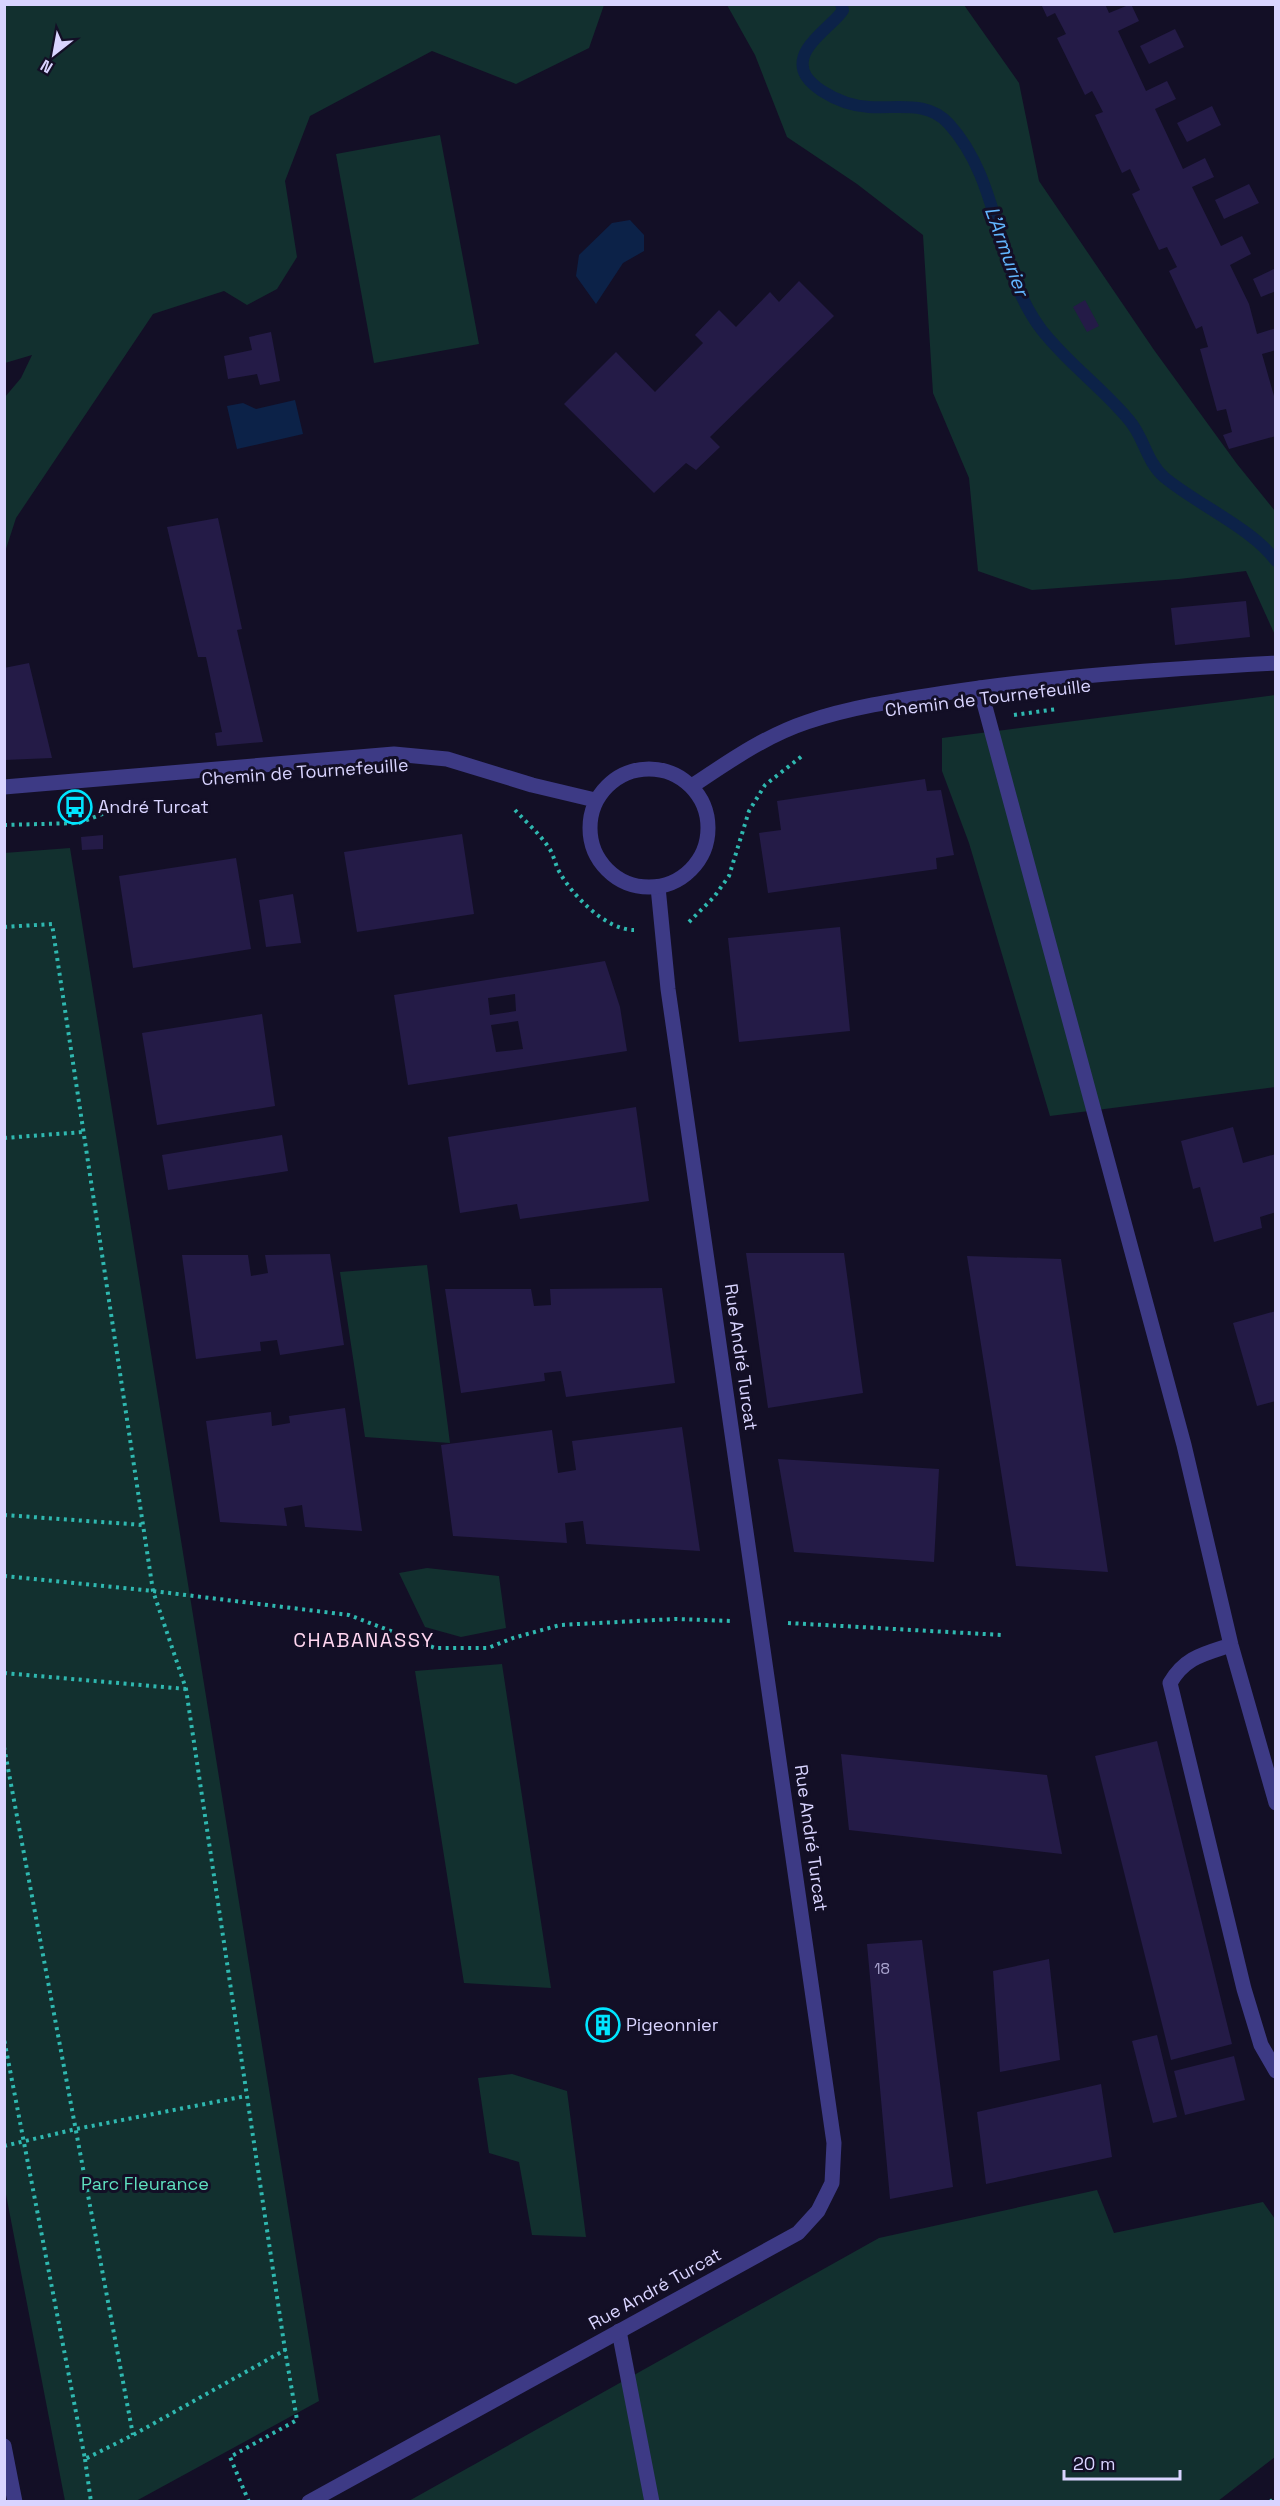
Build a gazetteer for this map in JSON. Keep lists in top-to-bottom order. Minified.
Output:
{"streets":{"street":["Chemin de Tournefeuille","Rue André Turcat"]},"crossings":[["Chemin de Tournefeuille","Rue André Turcat"]],"districts":["CHABANASSY"],"water":["L'Armurier"],"parks":["Parc Fleurance"],"places":{"bus stop":["André Turcat"],"building":["Pigeonnier"]},"house_numbers":["18"],"scale_bar":"20 m","north":"bottom left"}
